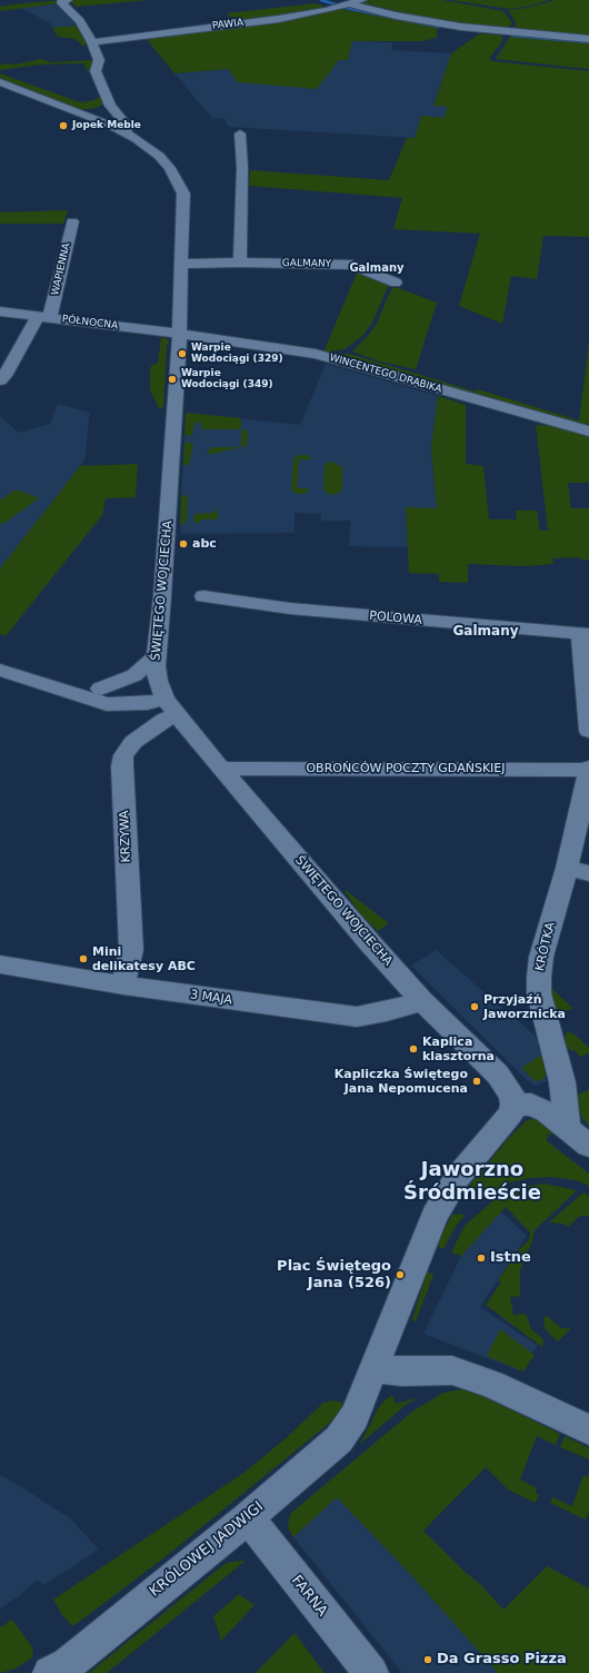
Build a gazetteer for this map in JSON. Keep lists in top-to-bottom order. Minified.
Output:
{"streets":{"street":["PAWIA","GALMANY","WAPIENNA","PÓŁNOCNA","WINCENTEGO DRABIKA","ŚWIĘTEGO WOJCIECHA","POLOWA","OBROŃCÓW POCZTY GDAŃSKIEJ","KRZYWA","KRÓTKA","3 MAJA","KRÓLOWEJ JADWIGI","FARNA"]},"crossings":[["GALMANY","ŚWIĘTEGO WOJCIECHA"],["WAPIENNA","PÓŁNOCNA"],["PÓŁNOCNA","WINCENTEGO DRABIKA"],["PÓŁNOCNA","ŚWIĘTEGO WOJCIECHA"],["WINCENTEGO DRABIKA","ŚWIĘTEGO WOJCIECHA"],["ŚWIĘTEGO WOJCIECHA","OBROŃCÓW POCZTY GDAŃSKIEJ"],["ŚWIĘTEGO WOJCIECHA","KRZYWA"],["ŚWIĘTEGO WOJCIECHA","3 MAJA"],["ŚWIĘTEGO WOJCIECHA","KRÓLOWEJ JADWIGI"],["OBROŃCÓW POCZTY GDAŃSKIEJ","KRÓTKA"],["KRZYWA","3 MAJA"],["KRÓLOWEJ JADWIGI","FARNA"]],"districts":["Galmany","Galmany","Jaworzno Śródmieście"],"places":["Jopek Meble","Warpie Wodociągi (329)","Warpie Wodociągi (349)","abc","Mini delikatesy ABC","Przyjaźń Jaworznicka","Kaplica klasztorna","Kapliczka Świętego Jana Nepomucena","Istne","Plac Świętego Jana (526)","Da Grasso Pizza"]}
